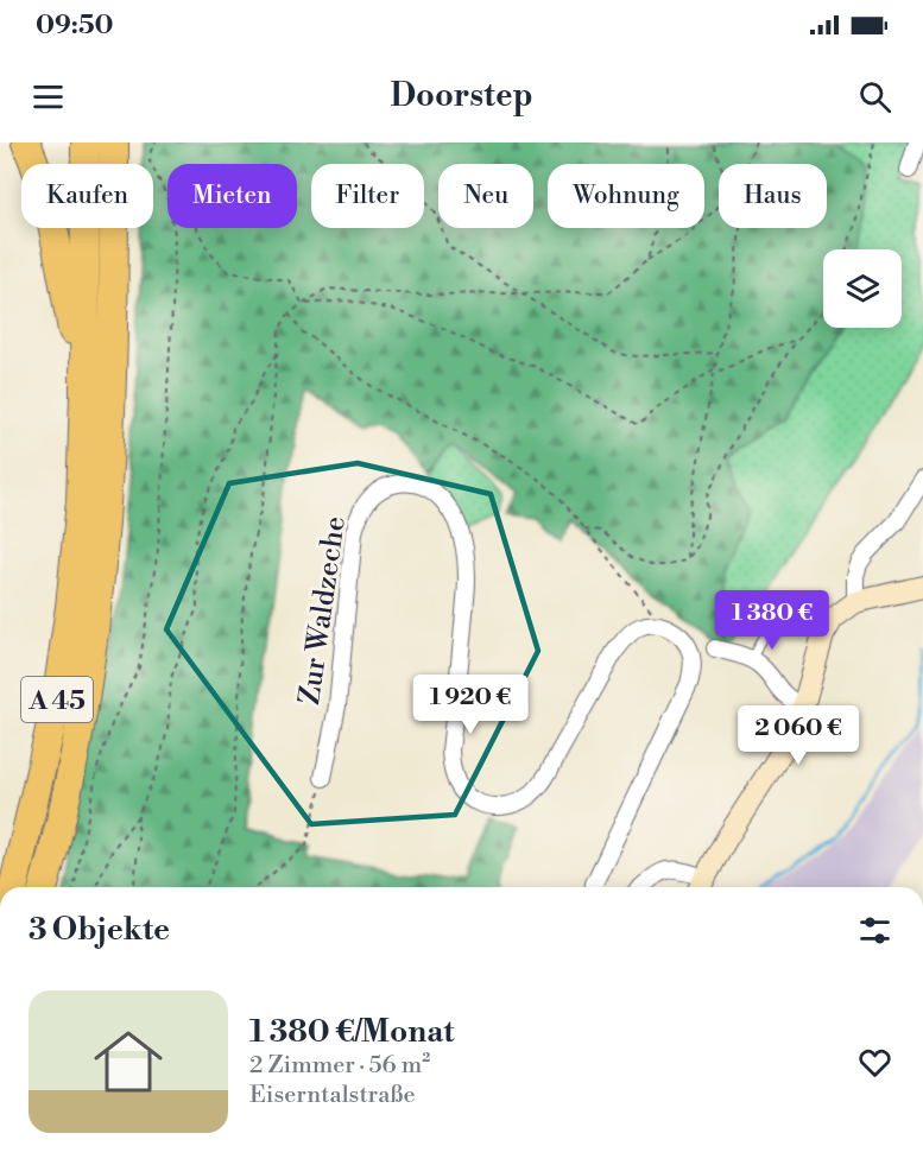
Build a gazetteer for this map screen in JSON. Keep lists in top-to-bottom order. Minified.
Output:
{"streets":{"highway":["A 45"],"street":["Zur Waldzeche"]},"page":{"status":"09:50","header":"Doorstep","chip":["Kaufen","Mieten","Filter","Neu","Wohnung","Haus"],"price":["1 380 €","1 920 €","2 060 €"],"heading":"3 Objekte","list":[{"name":"1 380 €/Monat","note":"2 Zimmer · 56 m² · Eiserntalstraße"}]}}
